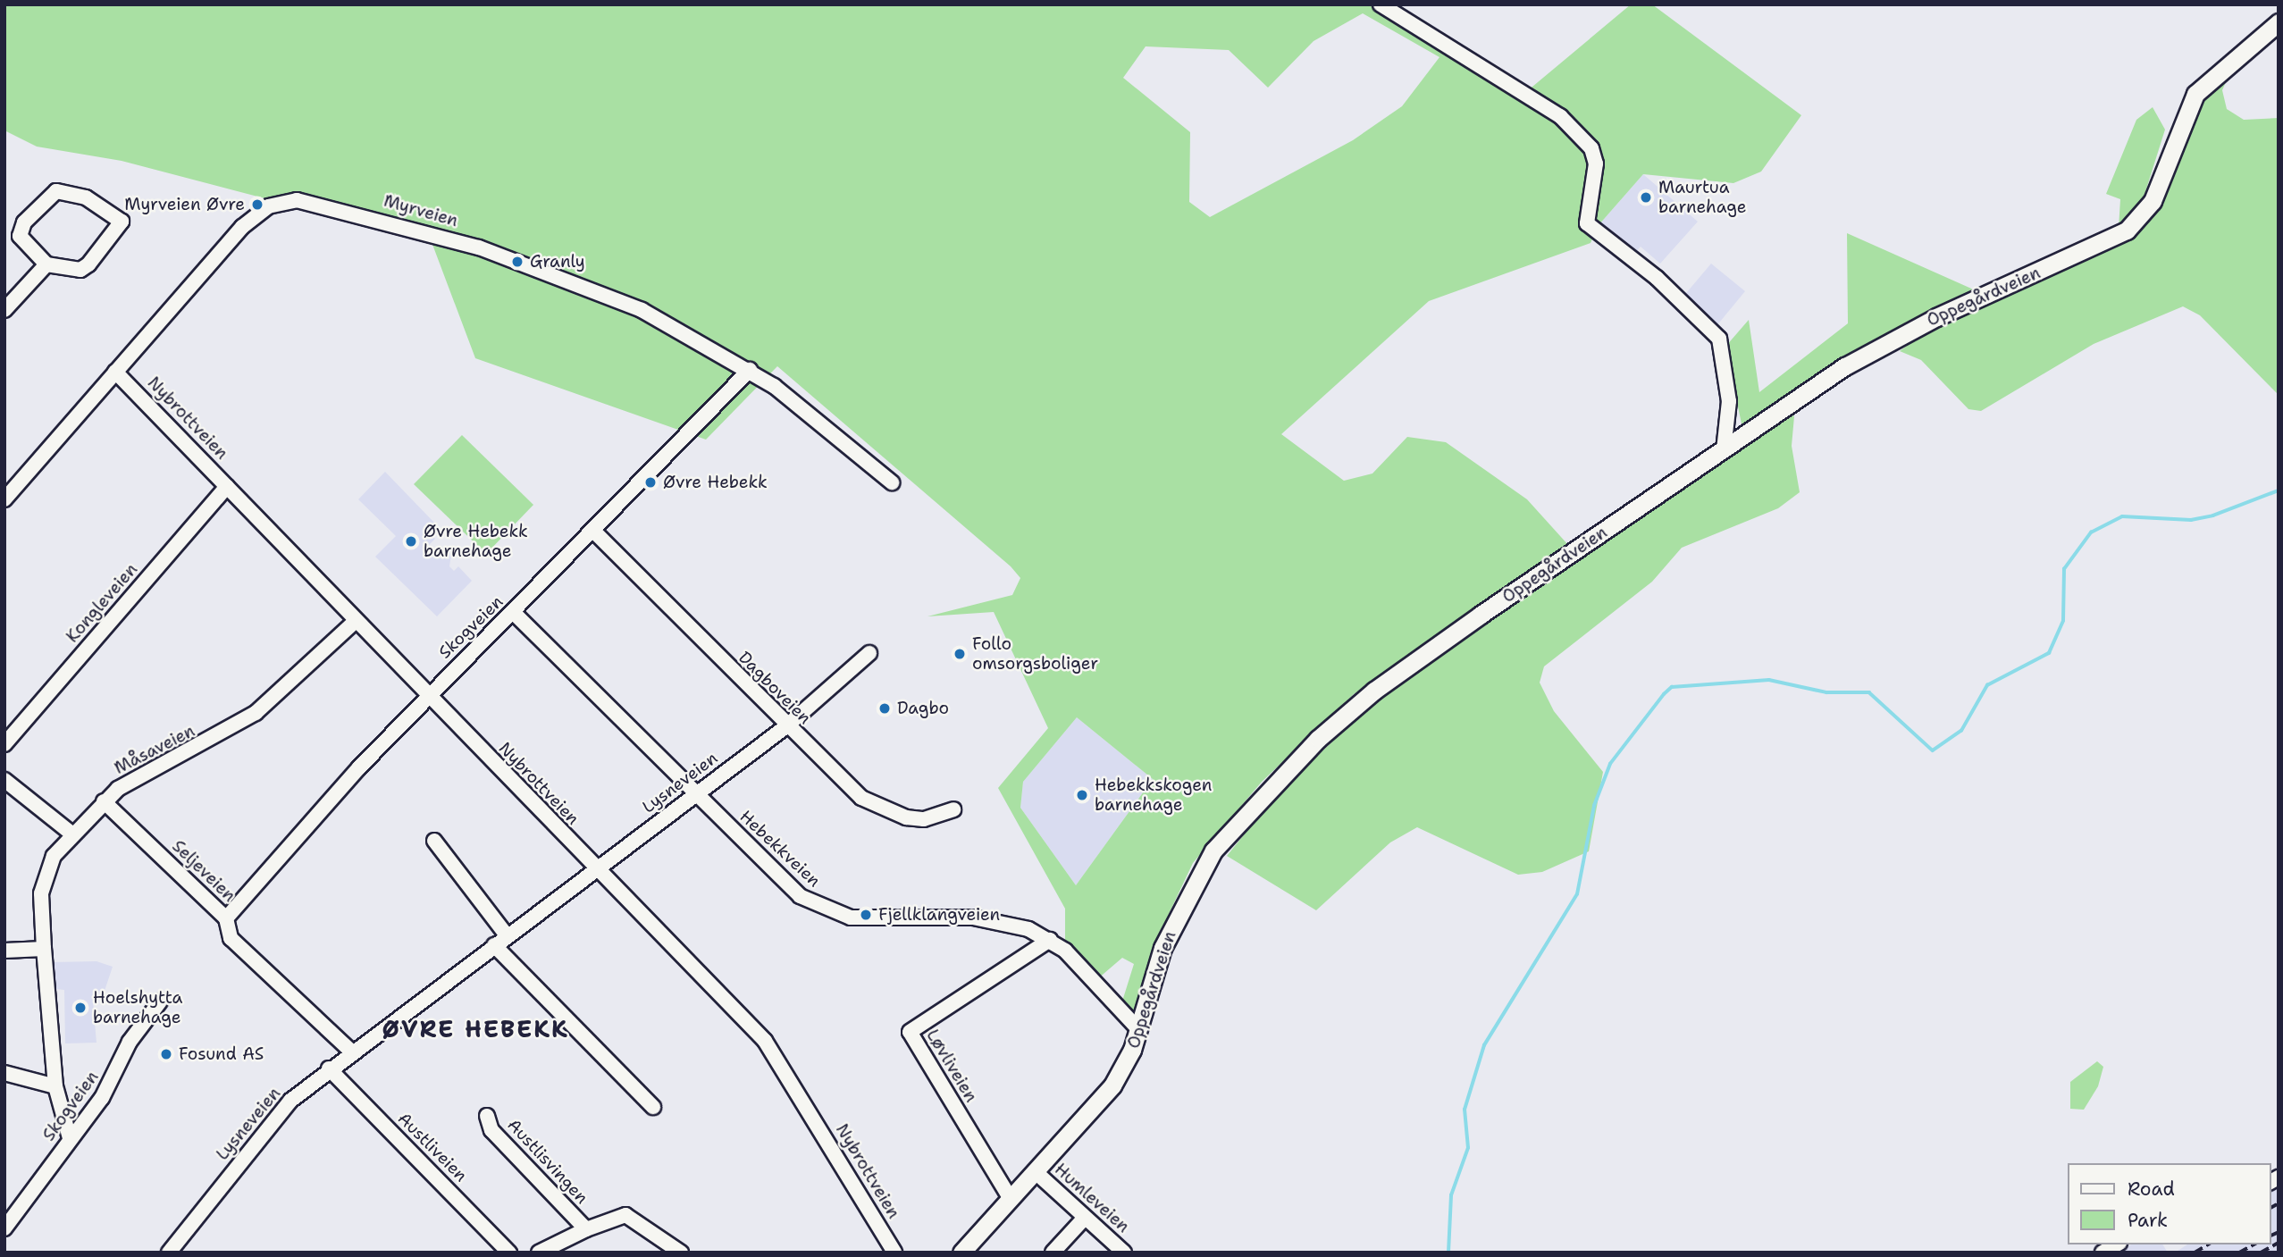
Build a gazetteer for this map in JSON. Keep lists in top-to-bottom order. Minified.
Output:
{"streets":{"main road":["Oppegårdveien"],"street":["Myrveien","Nybrottveien","Kongleveien","Skogveien","Dagboveien","Måsaveien","Lysneveien","Hebekkveien","Seljeveien","Løvliveien","Austliveien","Austlisvingen","Humleveien"]},"crossings":[["Myrveien","Nybrottveien"],["Myrveien","Skogveien"],["Oppegårdveien","Hebekkveien"],["Oppegårdveien","Løvliveien"],["Oppegårdveien","Humleveien"],["Nybrottveien","Kongleveien"],["Nybrottveien","Skogveien"],["Nybrottveien","Måsaveien"],["Nybrottveien","Lysneveien"],["Skogveien","Dagboveien"],["Skogveien","Måsaveien"],["Skogveien","Hebekkveien"],["Skogveien","Seljeveien"],["Dagboveien","Lysneveien"],["Måsaveien","Seljeveien"],["Lysneveien","Hebekkveien"],["Lysneveien","Seljeveien"],["Lysneveien","Austliveien"],["Hebekkveien","Løvliveien"]],"districts":["ØVRE HEBEKK"],"places":["Maurtua barnehage","Myrveien Øvre","Granly","Øvre Hebekk","Øvre Hebekk barnehage","Follo omsorgsboliger","Dagbo","Hebekkskogen barnehage","Fjellklangveien","Hoelshytta barnehage","Fosund AS"],"legend":["Road","Park"]}
